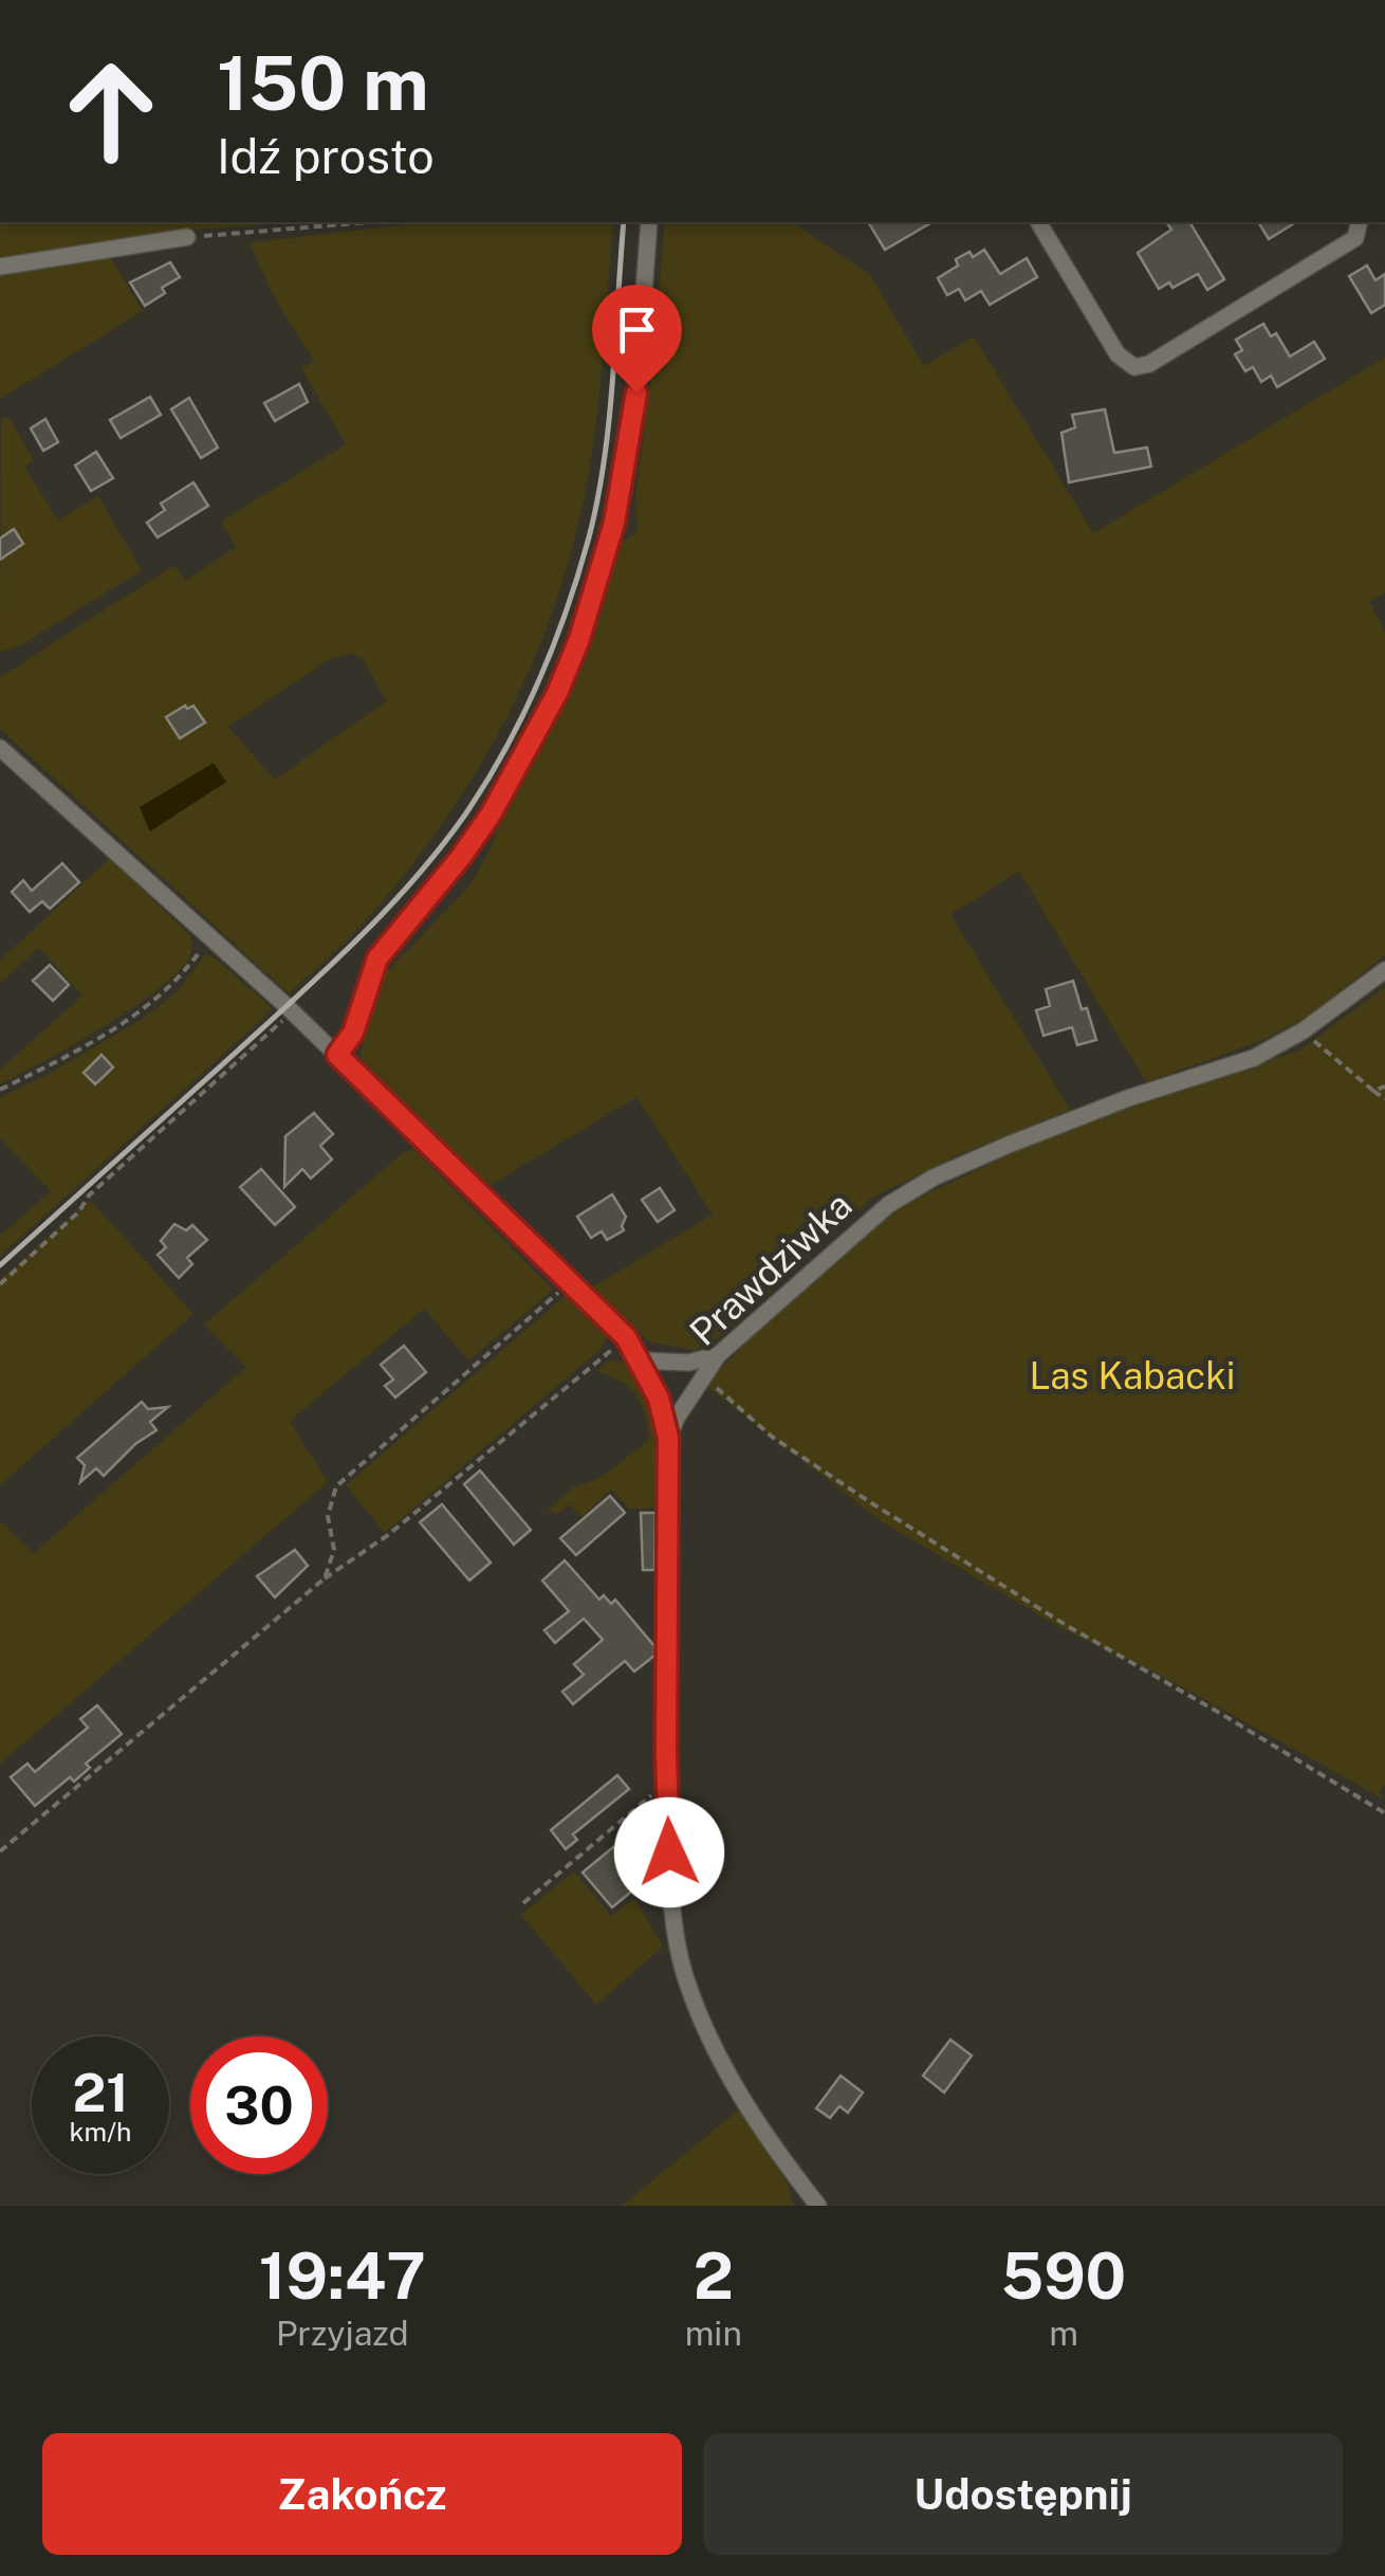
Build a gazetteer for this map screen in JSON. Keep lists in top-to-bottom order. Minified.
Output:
{"streets":{"street":["Prawdziwka"]},"parks":["Las Kabacki"],"page":{"turn":["150 m","Idź prosto"],"speed":"21 km/h","limit":"30","eta":["19:47","Przyjazd","2","min","590","m"],"buttons":["Zakończ","Udostępnij"]}}
